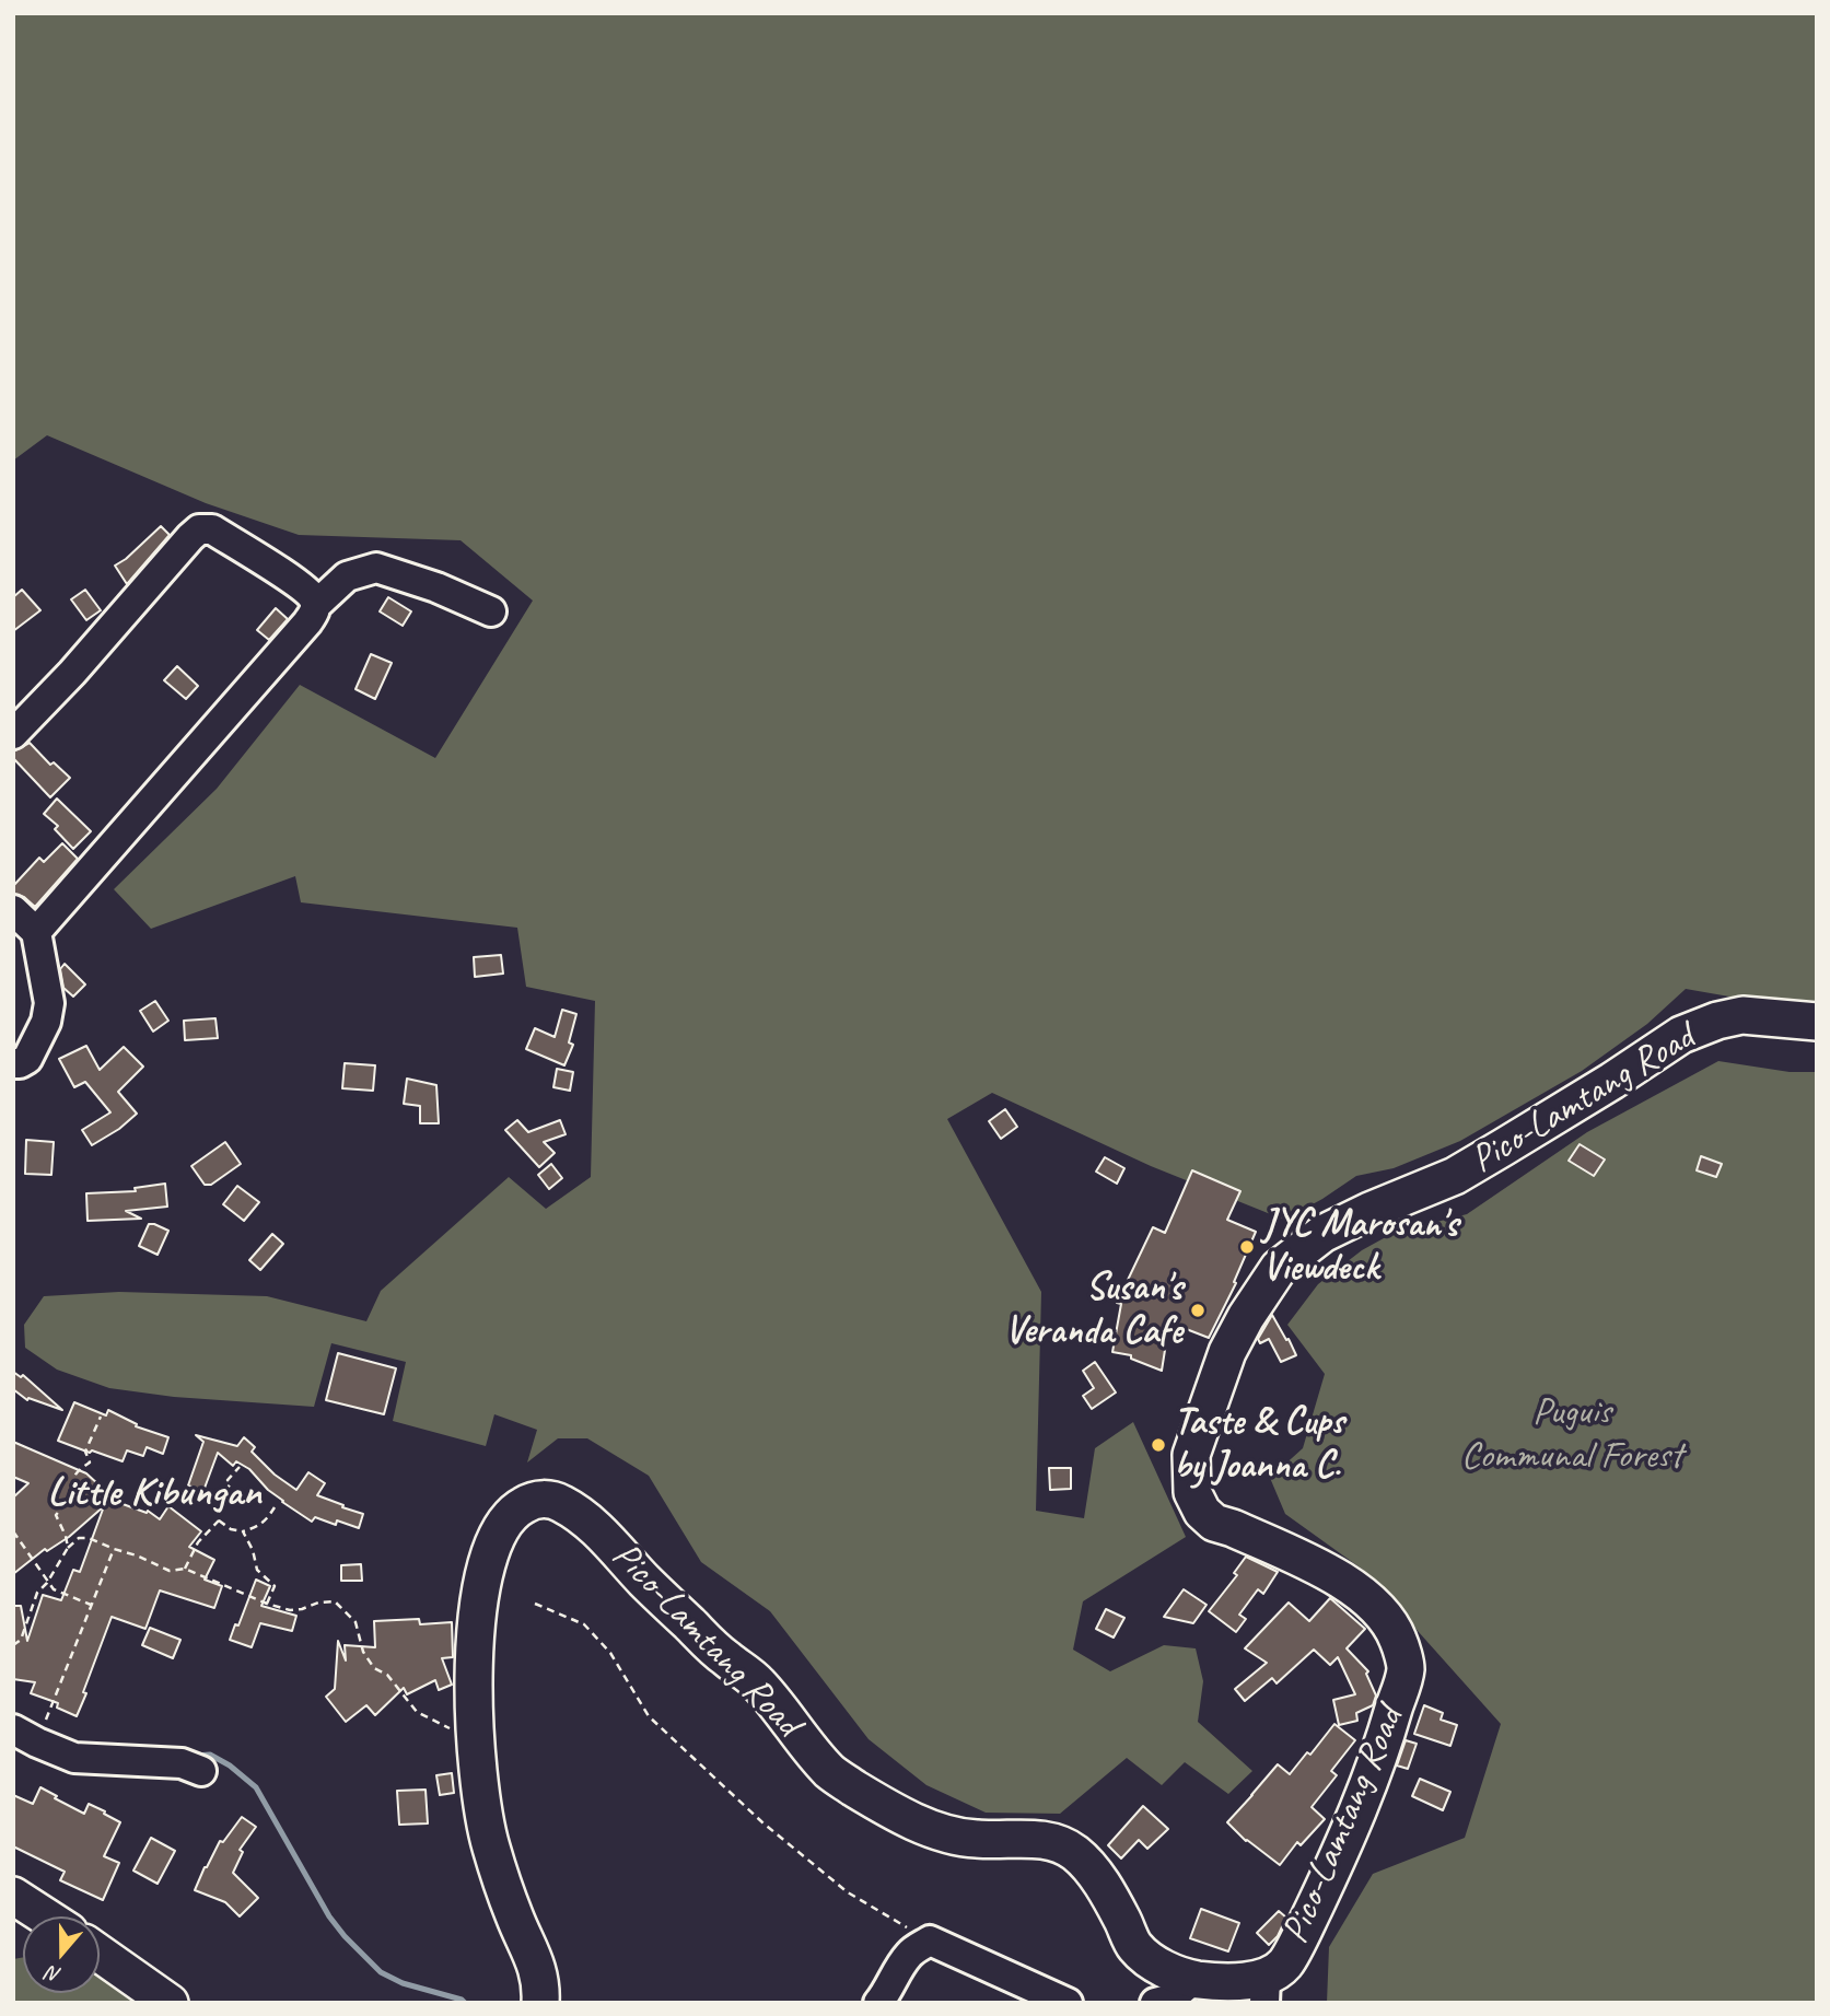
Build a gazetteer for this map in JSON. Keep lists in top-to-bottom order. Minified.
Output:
{"streets":{"main road":["Pico-Lamtang Road"]},"districts":["Little Kibungan"],"parks":["Puguis Communal Forest"],"places":["JYC Marosan's Viewdeck","Susan's Veranda Cafe","Taste & Cups by Joanna C."],"north":"bottom"}
